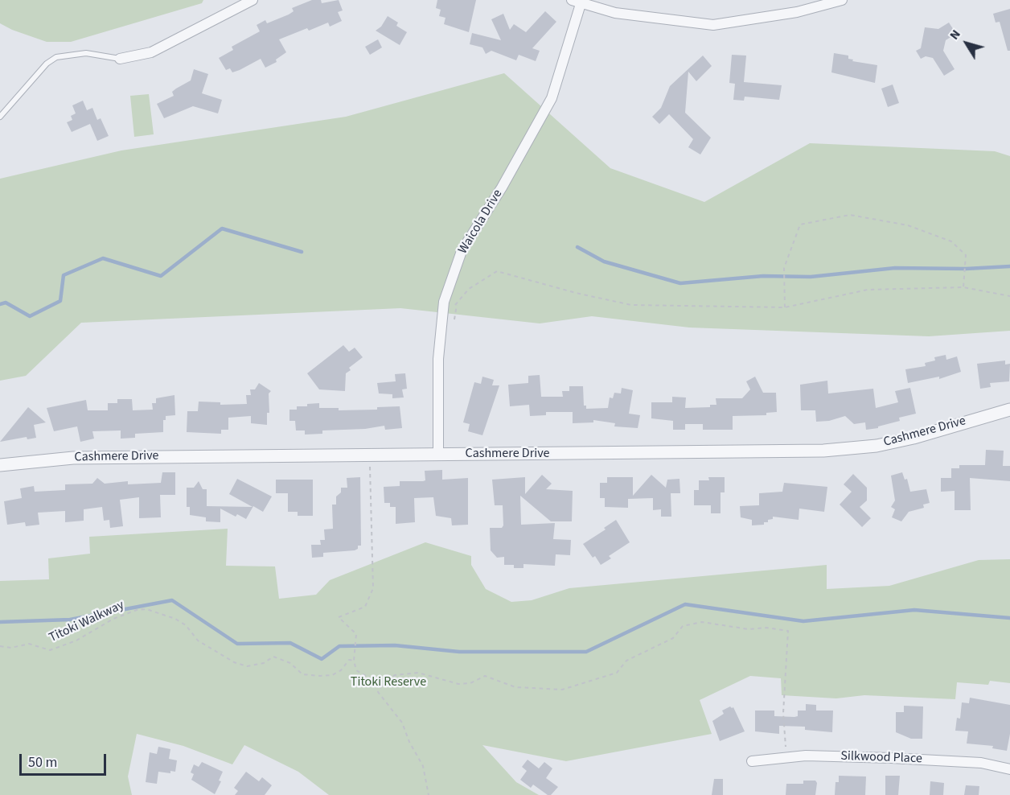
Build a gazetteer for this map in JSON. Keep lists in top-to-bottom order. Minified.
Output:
{"streets":{"street":["Waicola Drive","Cashmere Drive","Silkwood Place"],"path":["Titoki Walkway"]},"crossings":[["Waicola Drive","Cashmere Drive"]],"parks":["Titoki Reserve"],"scale_bar":"50 m","north":"top left"}
